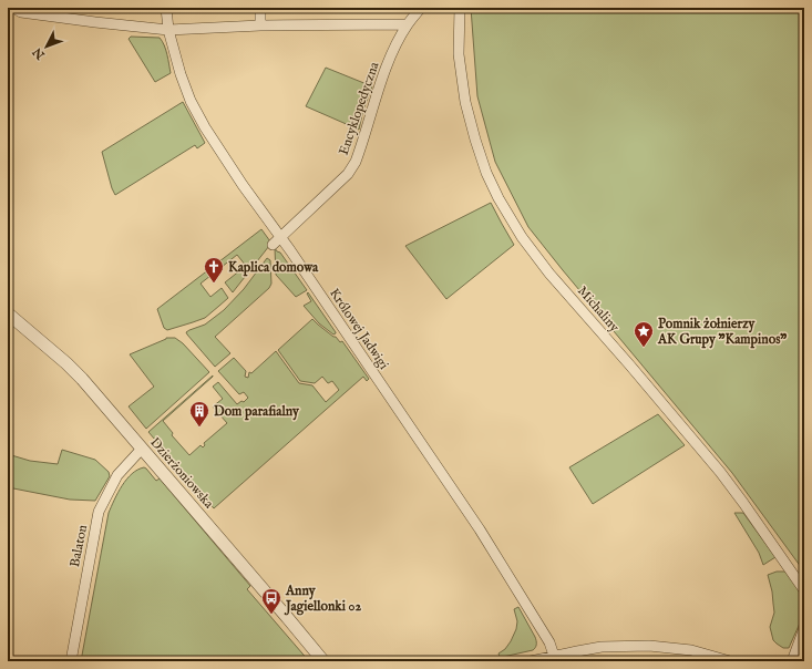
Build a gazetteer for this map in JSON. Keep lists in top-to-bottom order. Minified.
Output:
{"streets":{"street":["Encyklopedyczna","Michaliny","Królowej Jadwigi","Dzierżoniowska","Balaton"]},"crossings":[["Encyklopedyczna","Królowej Jadwigi"],["Dzierżoniowska","Balaton"]],"places":{"church":["Kaplica domowa"],"place":["Pomnik żołnierzy AK Grupy \"Kampinos\""],"building":["Dom parafialny"],"bus stop":["Anny Jagiellonki 02"]},"north":"bottom left"}
